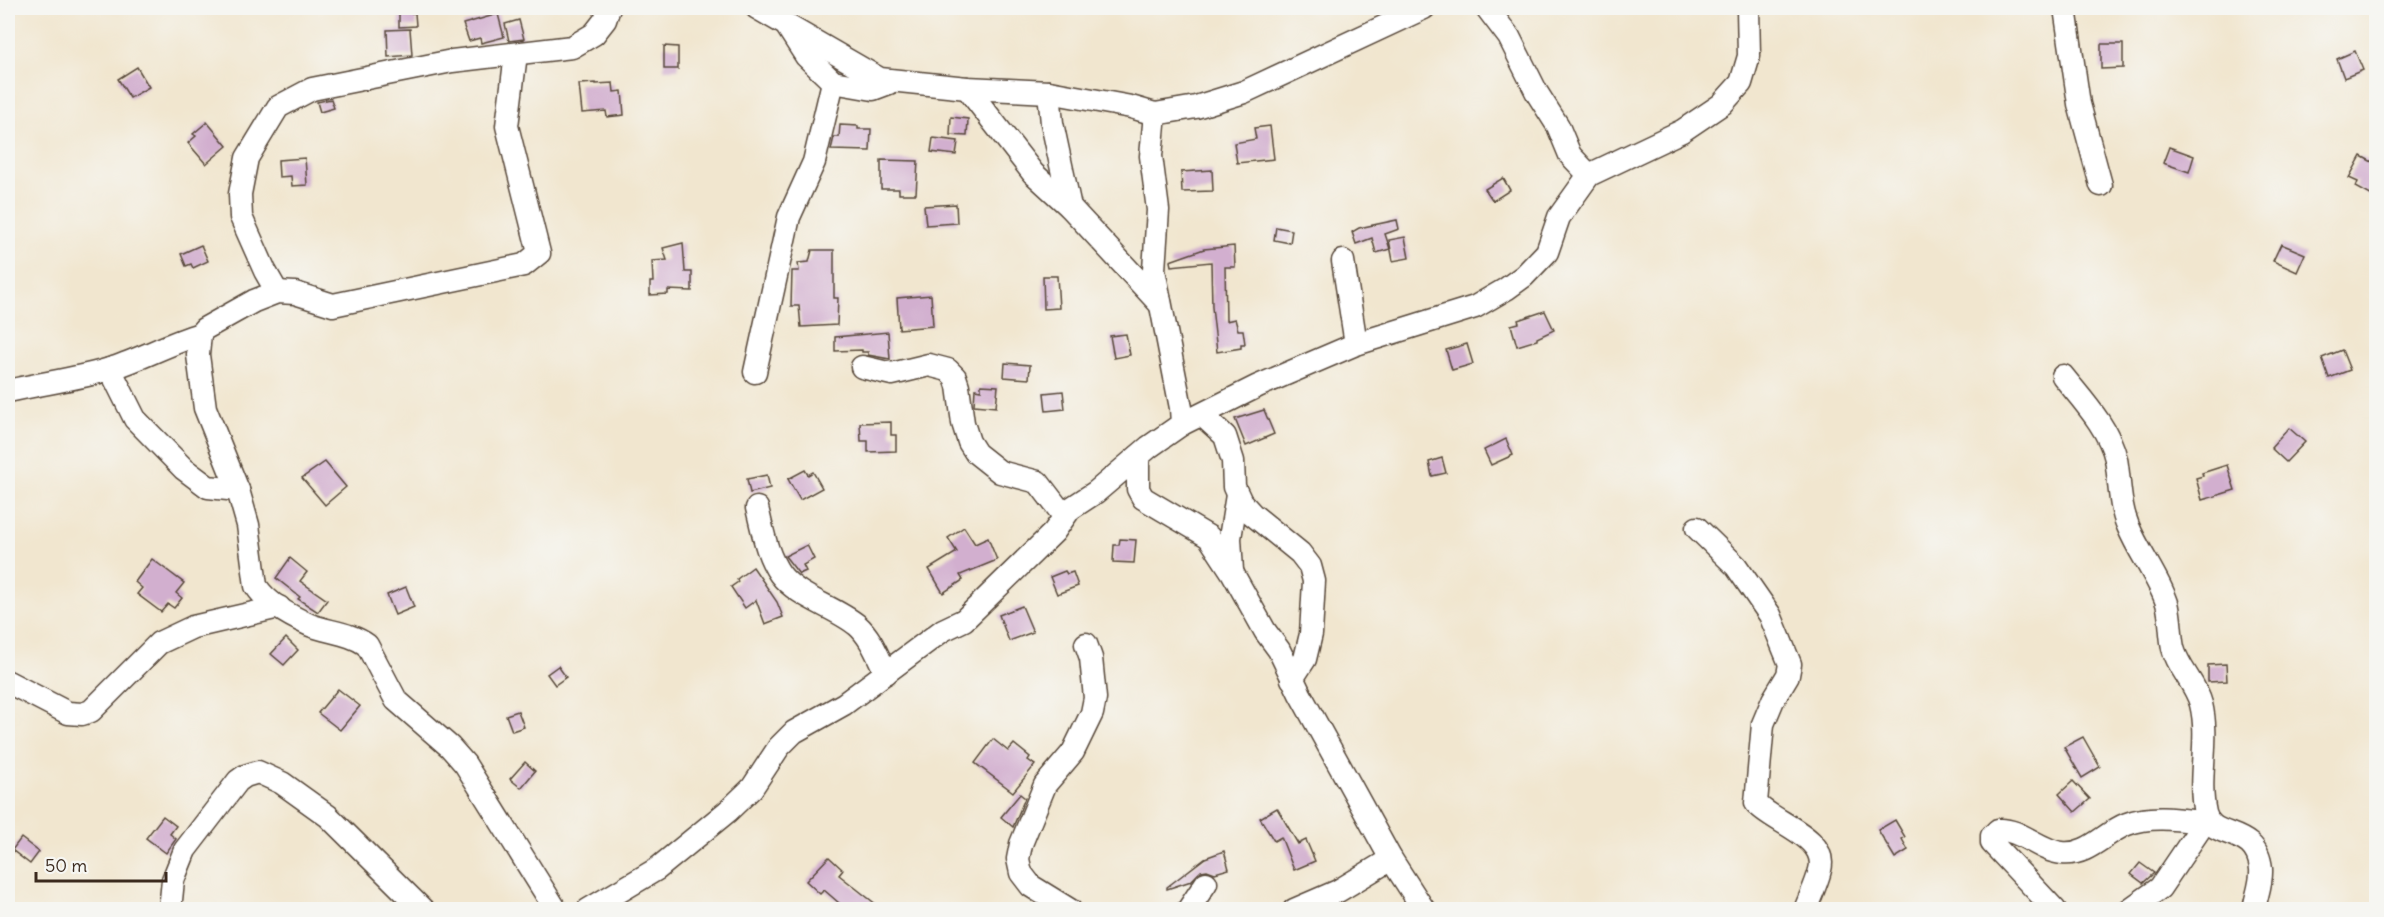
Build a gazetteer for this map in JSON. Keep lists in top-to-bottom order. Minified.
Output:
{"scale_bar":"50 m"}
